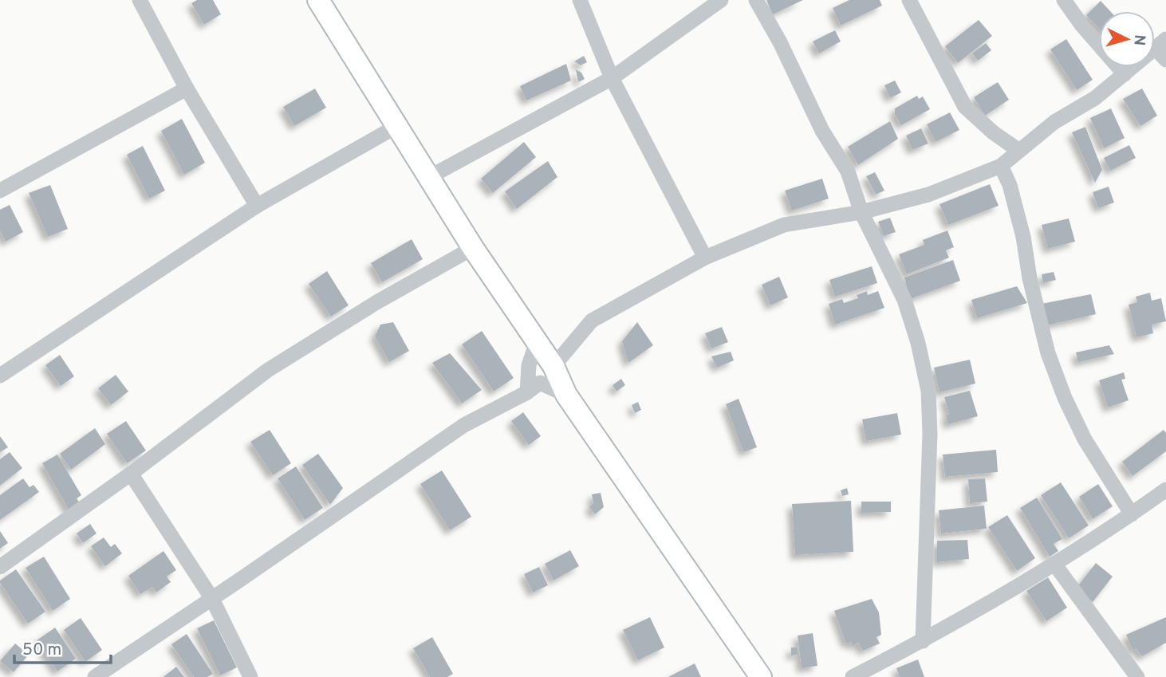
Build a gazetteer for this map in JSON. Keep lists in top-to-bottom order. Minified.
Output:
{"scale_bar":"50 m","north":"right"}
